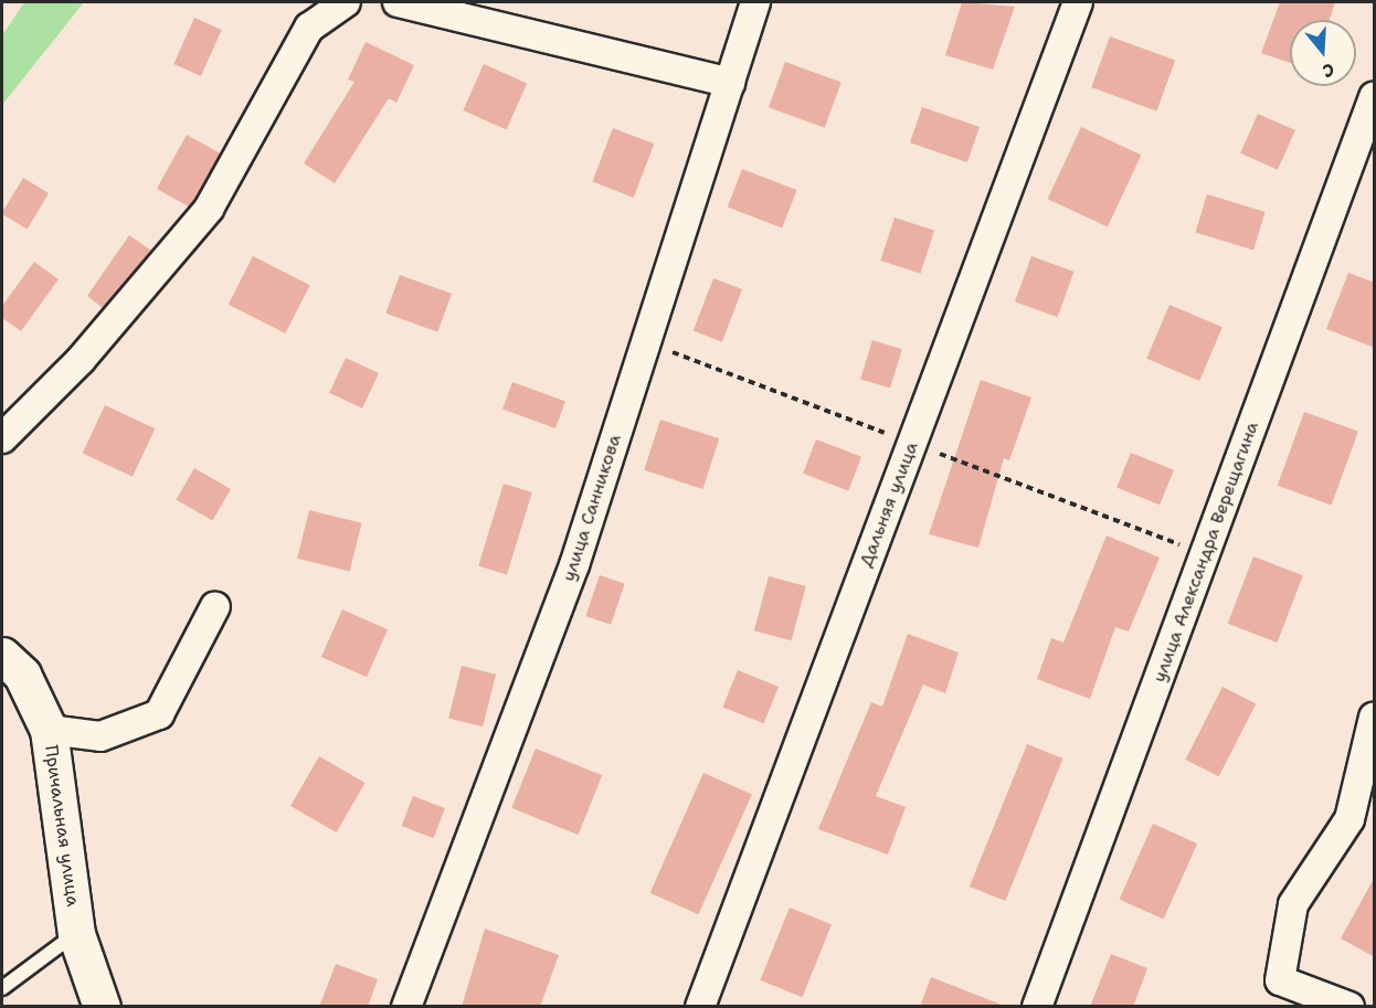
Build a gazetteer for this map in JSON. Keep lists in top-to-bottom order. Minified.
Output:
{"streets":{"street":["Дальняя улица","улица Санникова","улица Александра Верещагина","Причальная улица"]},"north":"bottom"}
